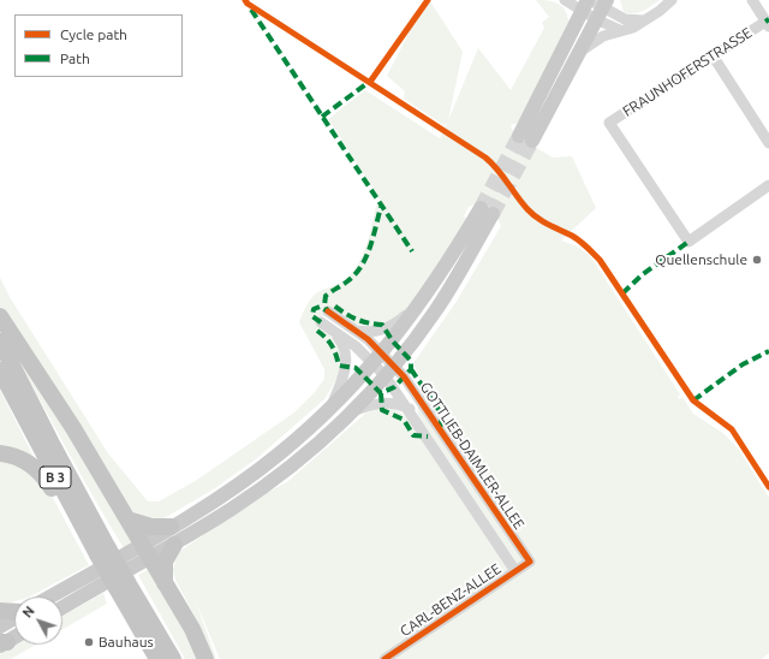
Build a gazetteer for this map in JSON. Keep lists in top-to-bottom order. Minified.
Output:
{"streets":{"highway":["B 3"],"street":["FRAUNHOFERSTRASSE","GOTTLIEB-DAIMLER-ALLEE","CARL-BENZ-ALLEE"]},"crossings":[["GOTTLIEB-DAIMLER-ALLEE","CARL-BENZ-ALLEE"]],"places":["Quellenschule","Bauhaus"],"legend":["Cycle path","Path"],"north":"top left"}
